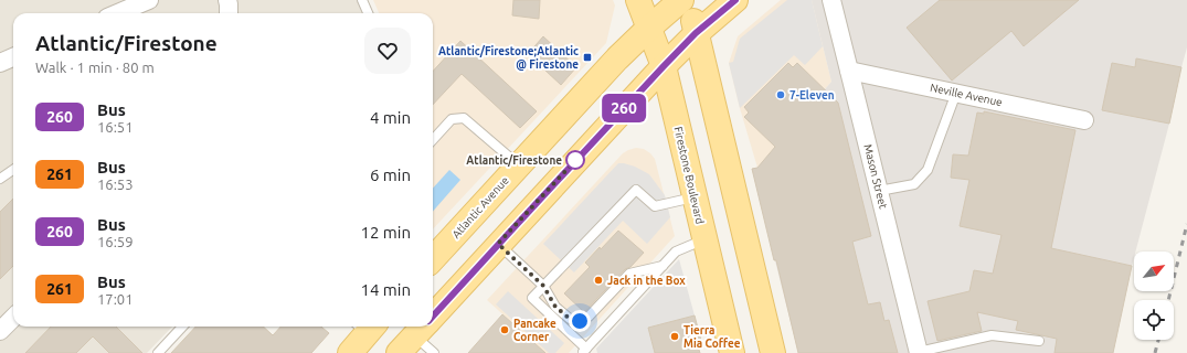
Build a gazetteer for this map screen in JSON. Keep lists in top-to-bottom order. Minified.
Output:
{"streets":{"main road":["Firestone Boulevard","Atlantic Avenue"],"street":["Neville Avenue","Mason Street"]},"crossings":[["Neville Avenue","Mason Street"],["Firestone Boulevard","Atlantic Avenue"]],"places":{"transit":["Atlantic/Firestone;Atlantic @ Firestone"],"other":["7-Eleven","Atlantic/Firestone","Jack in the Box","Pancake Corner","Tierra Mia Coffee"]},"lines":["bus line 260"],"north":"top right","page":{"on_map":"260","heading":["Atlantic/Firestone","Walk · 1 min · 80 m"],"list":[{"mark":"260","name":"Bus","note":"16:51","value":"4 min"},{"mark":"261","name":"Bus","note":"16:53","value":"6 min"},{"mark":"260","name":"Bus","note":"16:59","value":"12 min"},{"mark":"261","name":"Bus","note":"17:01","value":"14 min"}]}}
